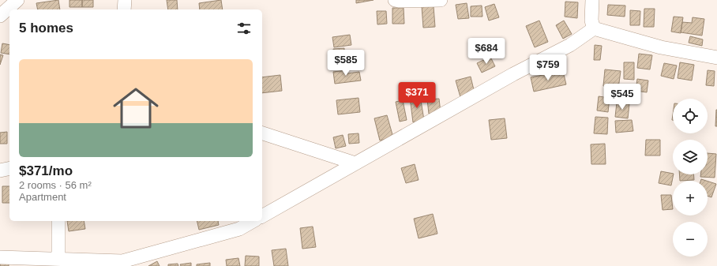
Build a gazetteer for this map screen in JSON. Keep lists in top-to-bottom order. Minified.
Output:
{"page":{"heading":"5 homes","price":["$684","$585","$759","$371","$545"],"list":[{"name":"$371/mo","note":"2 rooms · 56 m² · Apartment"}],"map_buttons":["+","−"]}}
